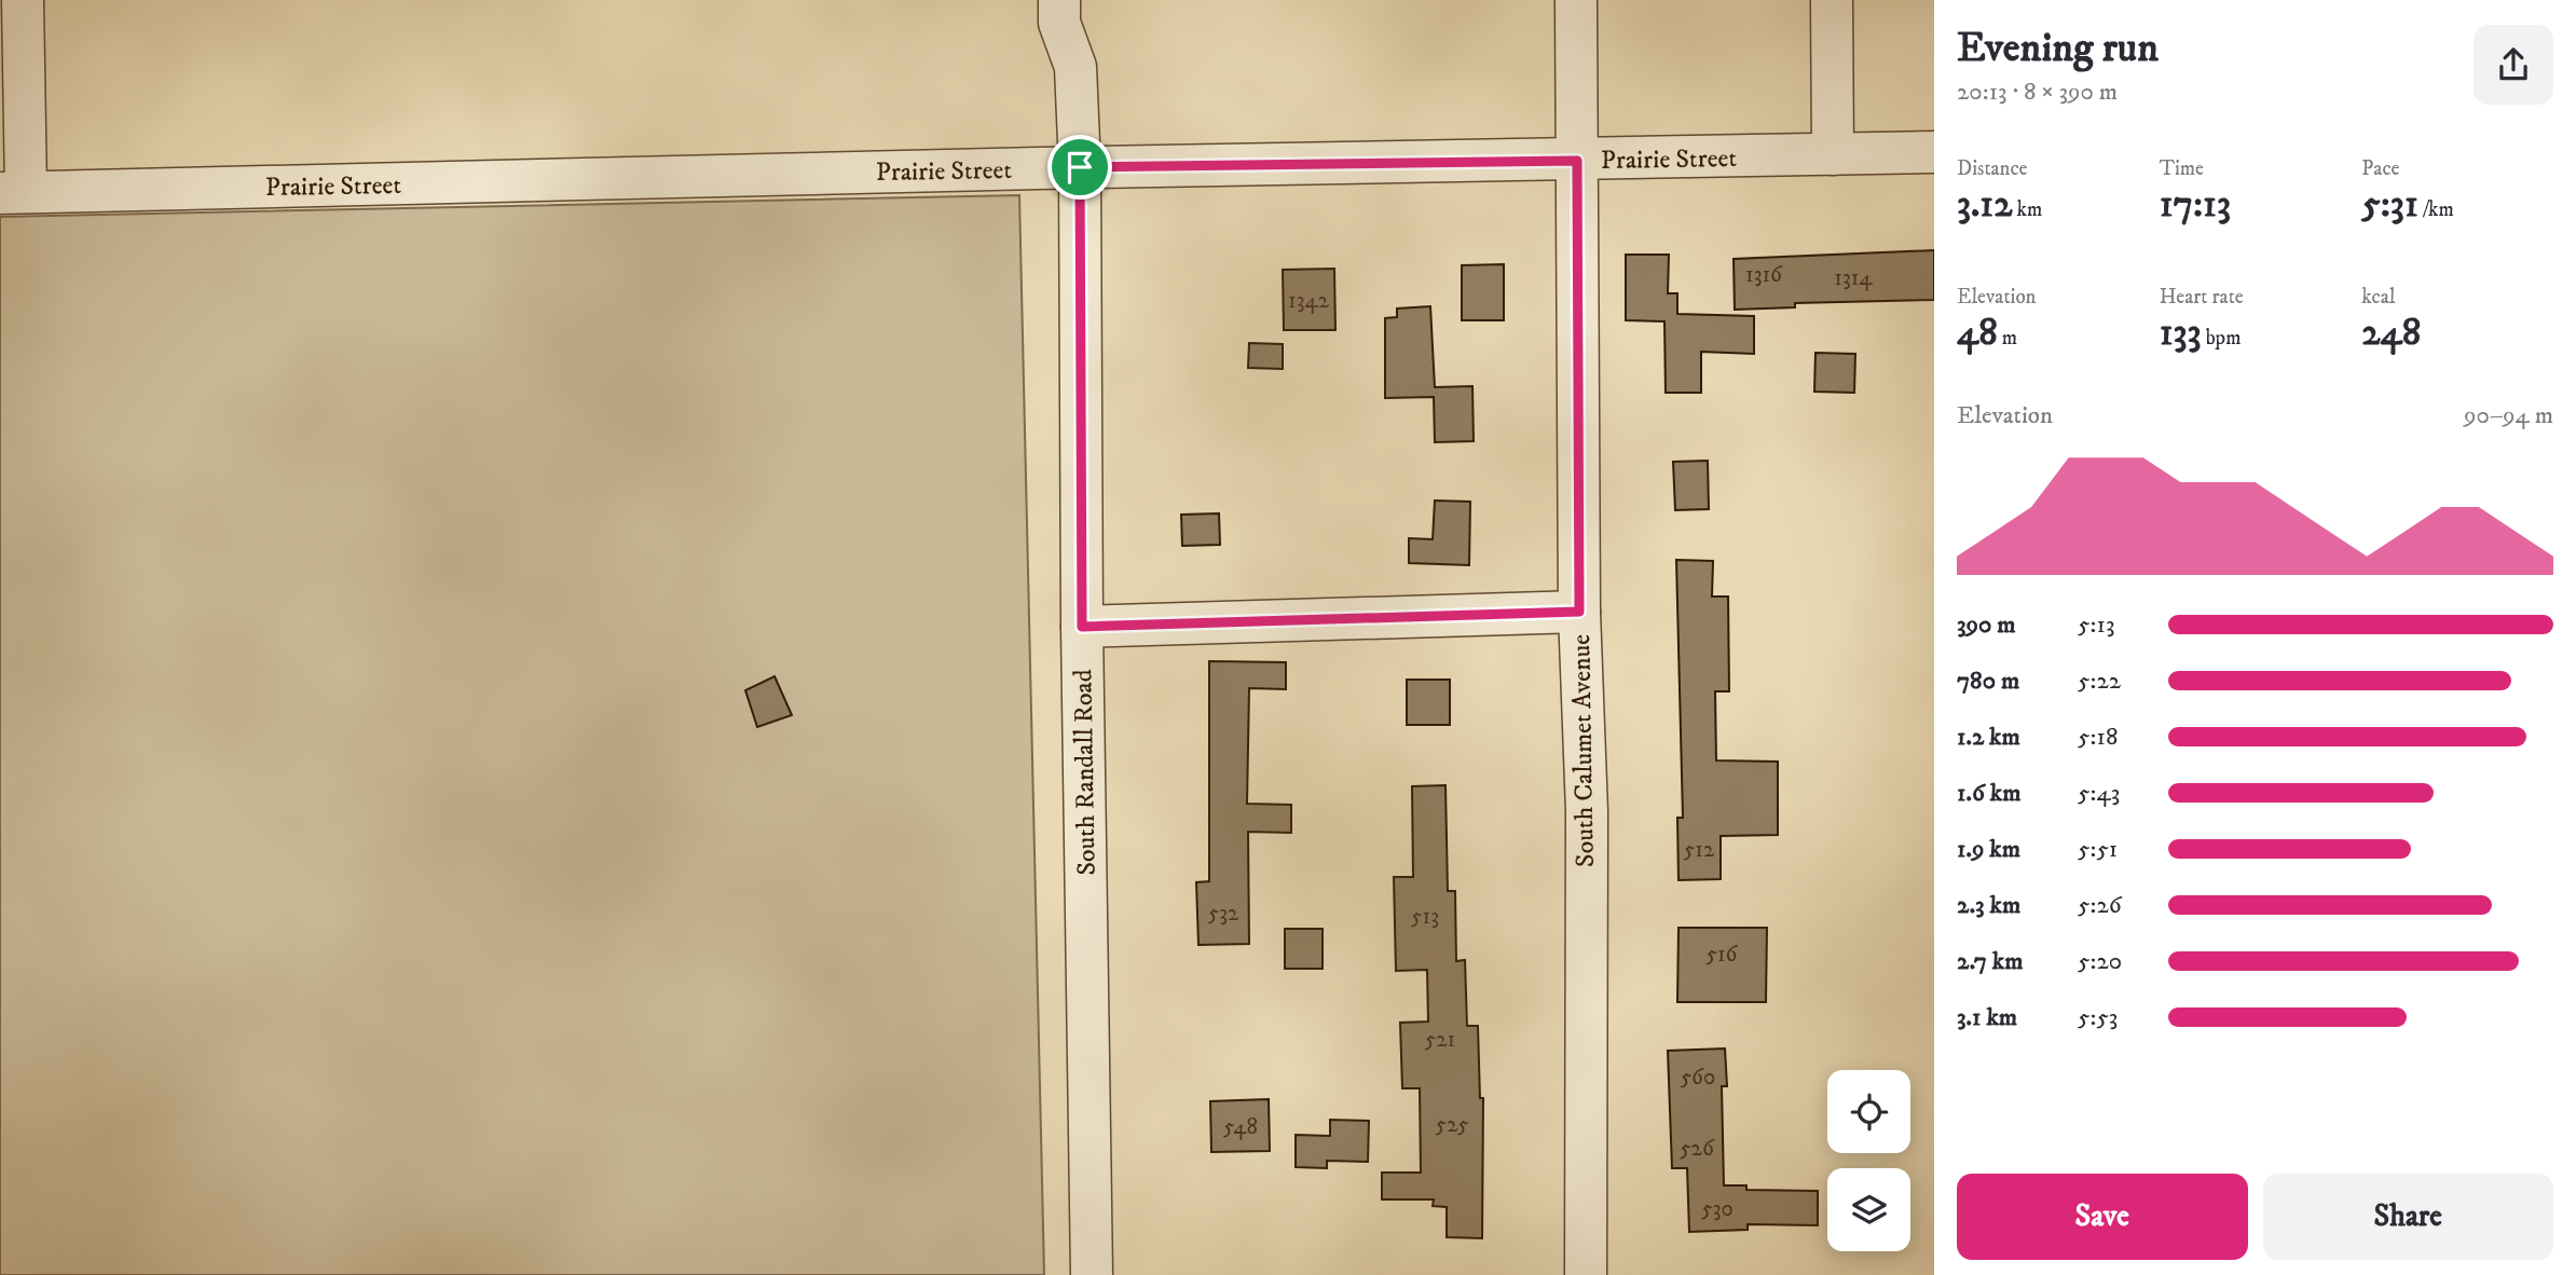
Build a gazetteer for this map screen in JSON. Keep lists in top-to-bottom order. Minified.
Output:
{"streets":{"street":["Prairie Street","South Calumet Avenue","South Randall Road"]},"crossings":[["Prairie Street","South Calumet Avenue"],["Prairie Street","South Randall Road"]],"house_numbers":["1316","1314","1342","512","532","513","516","521","560","525","548","526","530"],"page":{"heading":["Evening run","20:13 · 8 × 390 m"],"stats":[["Distance","3.12 km"],["Time","17:13"],["Pace","5:31 /km"],["Elevation","48 m"],["Heart rate","133 bpm"],["kcal","248"]],"chart":["Elevation","90–94 m"],"list":[{"name":"390 m","note":"5:13"},{"name":"780 m","note":"5:22"},{"name":"1.2 km","note":"5:18"},{"name":"1.6 km","note":"5:43"},{"name":"1.9 km","note":"5:51"},{"name":"2.3 km","note":"5:26"},{"name":"2.7 km","note":"5:20"},{"name":"3.1 km","note":"5:53"}],"buttons":["Save","Share"]}}
